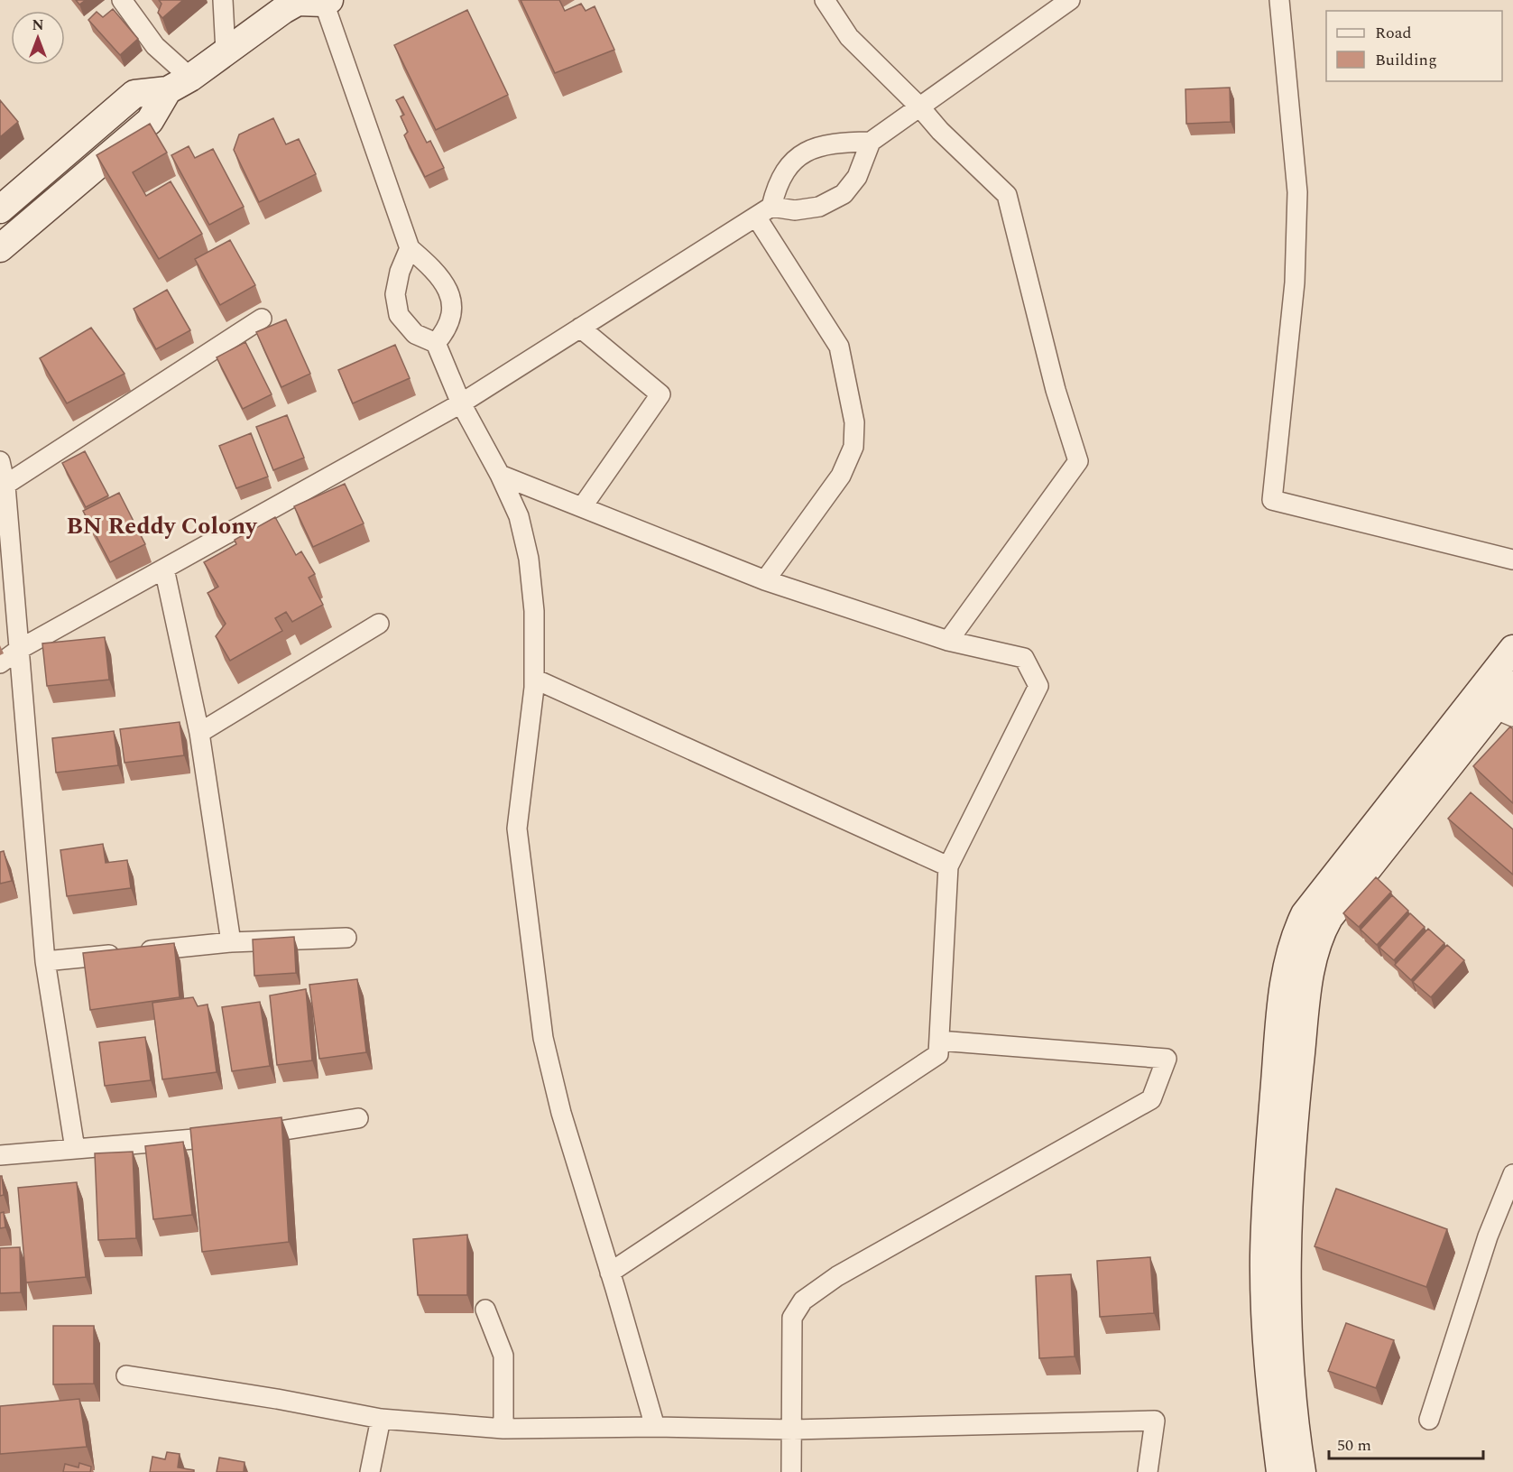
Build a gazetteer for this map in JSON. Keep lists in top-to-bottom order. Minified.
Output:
{"districts":["BN Reddy Colony"],"legend":["Road","Building"],"scale_bar":"50 m","north":"top"}
